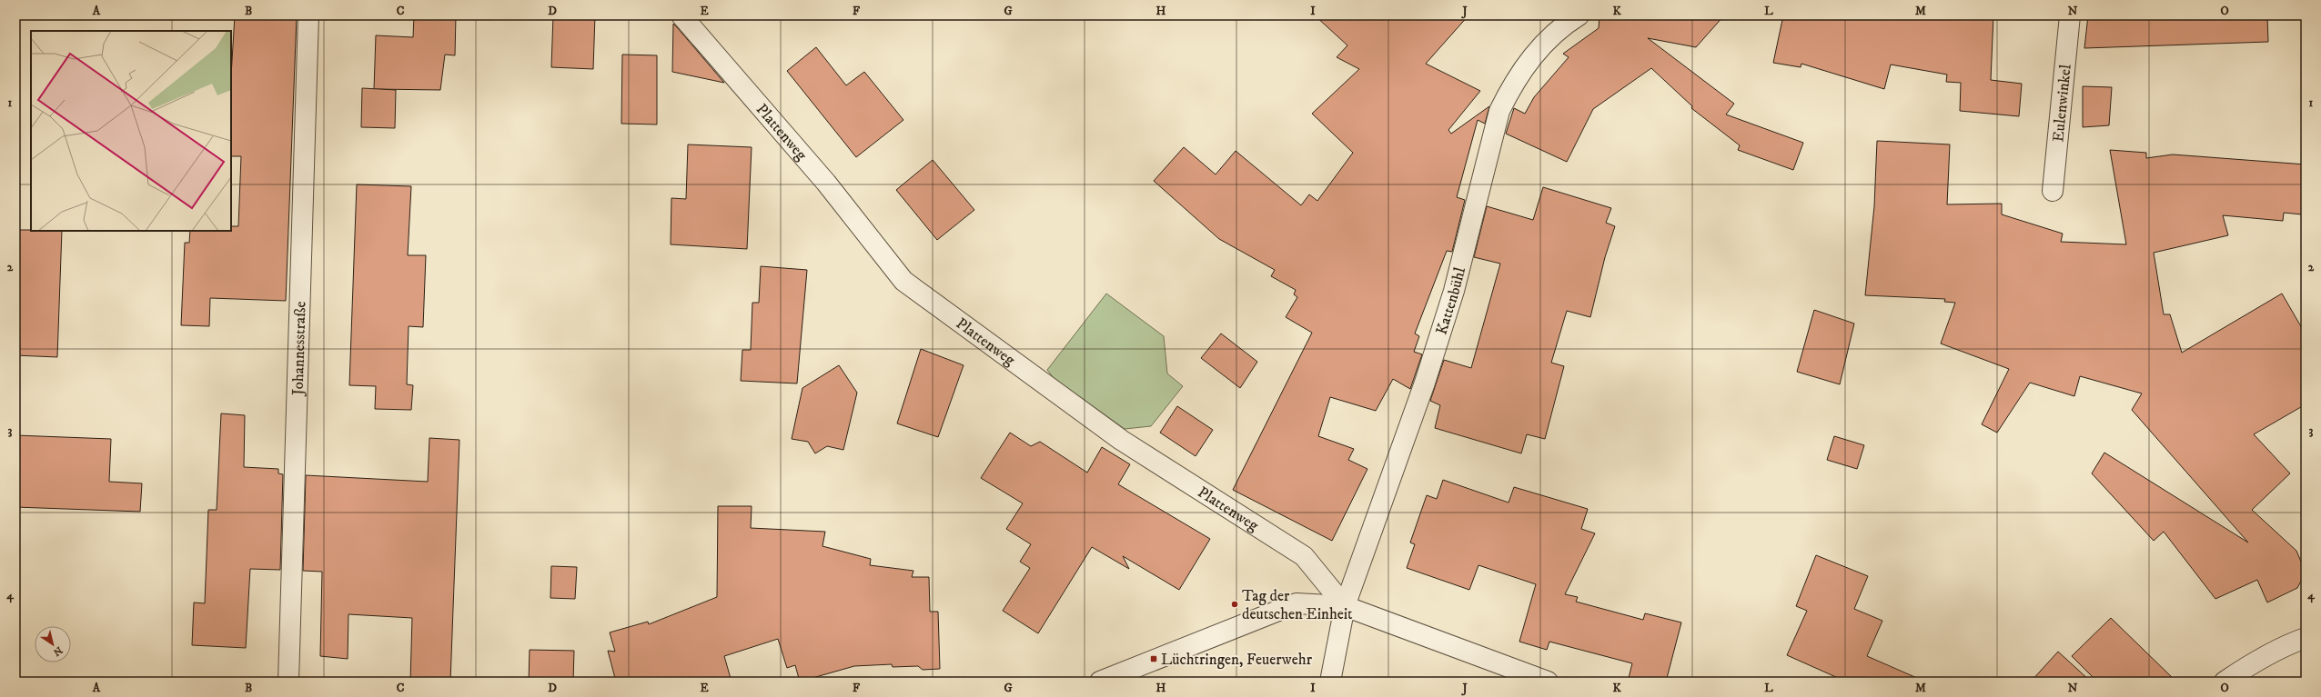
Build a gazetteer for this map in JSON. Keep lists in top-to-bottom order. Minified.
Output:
{"streets":{"street":["Eulenwinkel","Plattenweg","Kattenbühl","Johannesstraße"]},"crossings":[["Plattenweg","Kattenbühl"]],"places":{"other":["Tag der deutschen Einheit"],"transit":["Lüchtringen, Feuerwehr"]},"north":"bottom right","grid":{"columns":["A","B","C","D","E","F","G","H","I","J","K","L","M","N","O"],"rows":["1","2","3","4"]}}
